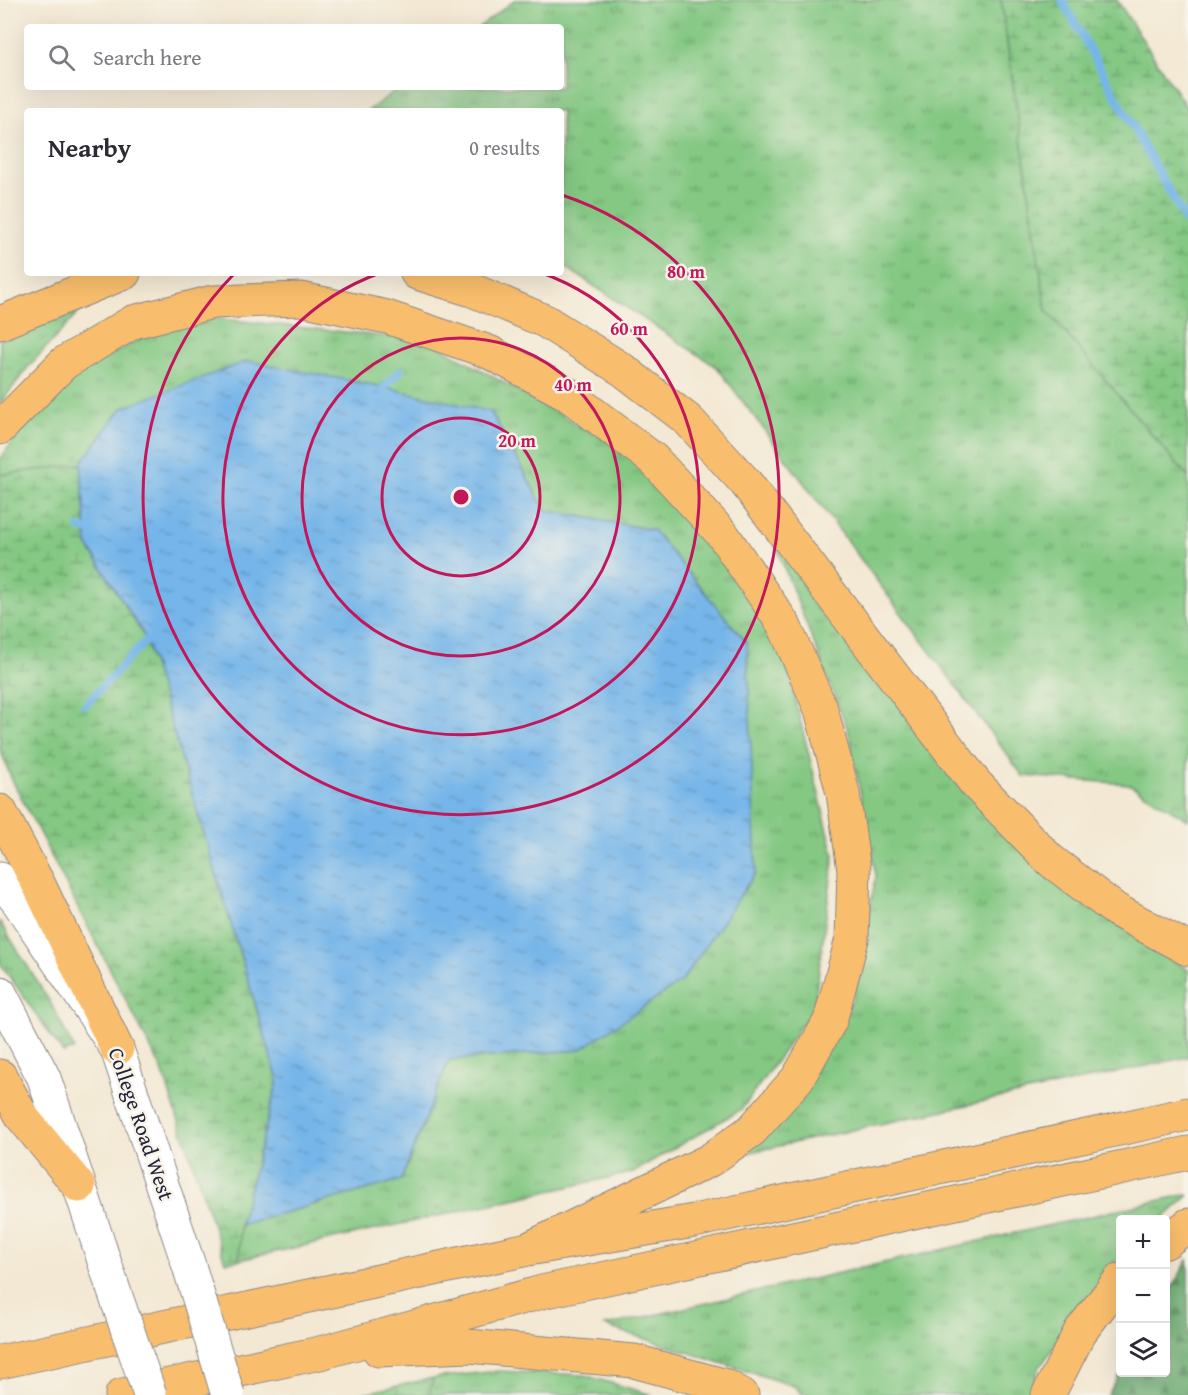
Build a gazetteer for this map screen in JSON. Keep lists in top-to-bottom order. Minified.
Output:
{"streets":{"street":["College Road West"]},"page":{"search":"Search here","heading":["Nearby","0 results"],"map_buttons":["+","−"]},"rings":["80 m","60 m","40 m","20 m"]}
